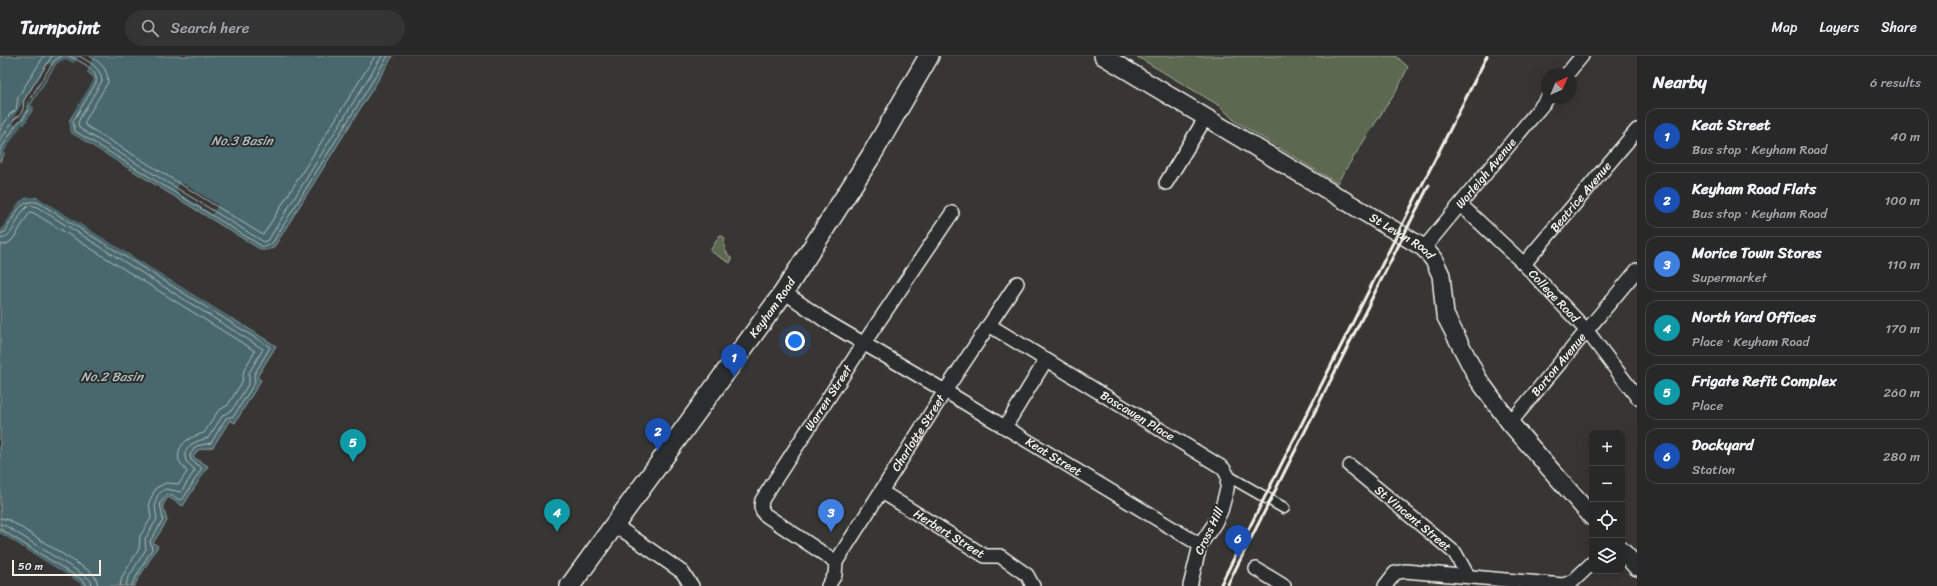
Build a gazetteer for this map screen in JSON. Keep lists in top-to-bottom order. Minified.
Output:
{"streets":{"main road":["Keyham Road"],"street":["Warleigh Avenue","Beatrice Avenue","St Levan Road","College Road","Barton Avenue","Warren Street","Boscawen Place","Charlotte Street","Keat Street","St Vincent Street","Cross Hill","Herbert Street"]},"crossings":[["Warleigh Avenue","St Levan Road"],["Warleigh Avenue","College Road"],["Beatrice Avenue","College Road"],["St Levan Road","Barton Avenue"],["College Road","Barton Avenue"],["Keyham Road","Keat Street"],["Warren Street","Charlotte Street"],["Warren Street","Keat Street"],["Boscawen Place","Charlotte Street"],["Boscawen Place","Cross Hill"],["Charlotte Street","Keat Street"],["Charlotte Street","Herbert Street"],["Keat Street","Cross Hill"]],"water":["No.3 Basin","No.2 Basin"],"scale_bar":"50 m","north":"top right","page":{"header":"Turnpoint","search":"Search here","nav":["Map","Layers","Share"],"heading":["Nearby","6 results"],"list":[{"mark":"1","name":"Keat Street","note":"Bus stop · Keyham Road","value":"40 m"},{"mark":"2","name":"Keyham Road Flats","note":"Bus stop · Keyham Road","value":"100 m"},{"mark":"3","name":"Morice Town Stores","note":"Supermarket","value":"110 m"},{"mark":"4","name":"North Yard Offices","note":"Place · Keyham Road","value":"170 m"},{"mark":"5","name":"Frigate Refit Complex","note":"Place","value":"260 m"},{"mark":"6","name":"Dockyard","note":"Station","value":"280 m"}],"pins":["1","2","5","3","4","6"],"map_buttons":["+","−"],"scale":"50 m"}}
